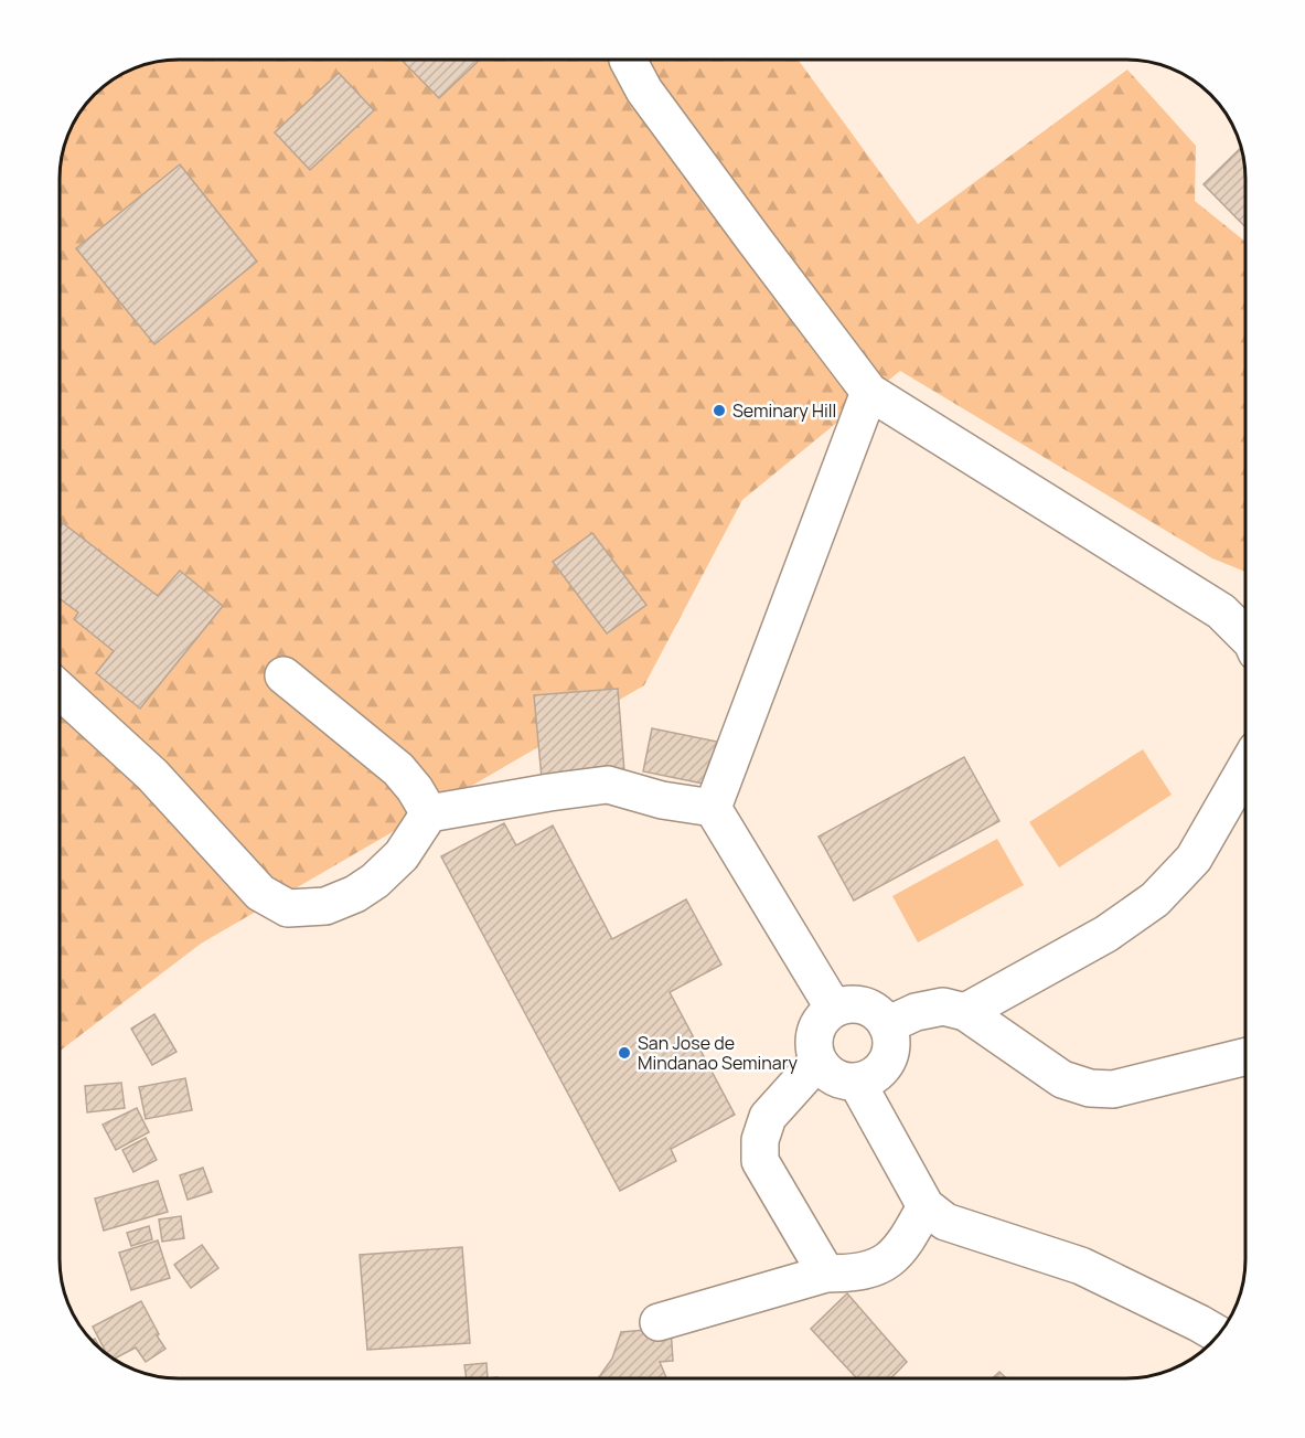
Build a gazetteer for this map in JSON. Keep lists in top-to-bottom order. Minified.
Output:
{"places":["Seminary Hill","San Jose de Mindanao Seminary"]}
